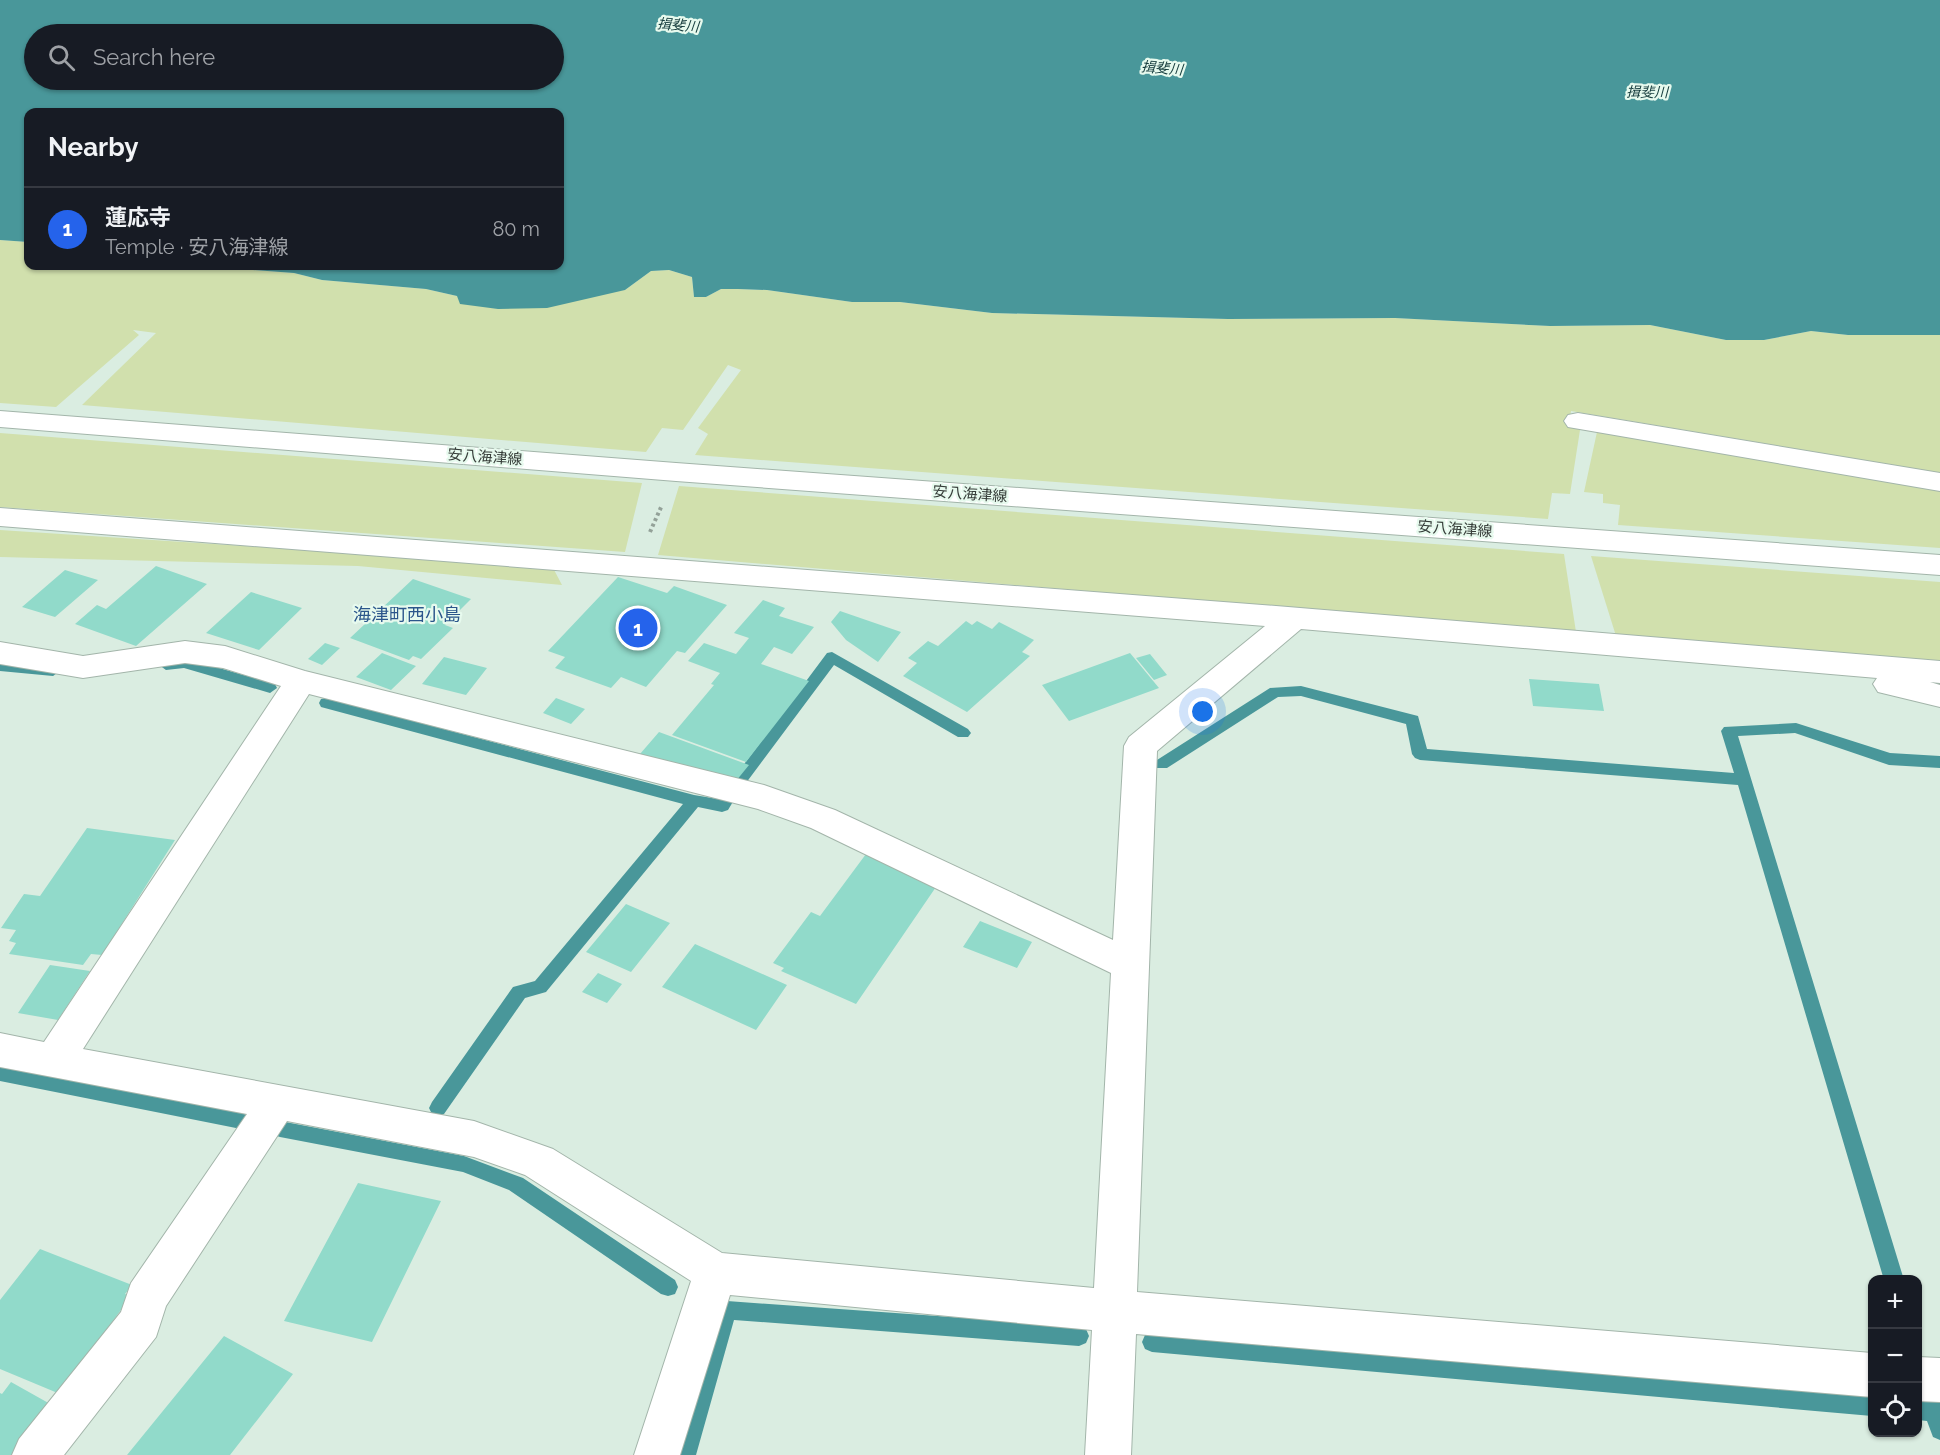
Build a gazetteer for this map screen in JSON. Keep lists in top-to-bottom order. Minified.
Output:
{"streets":{"street":["安八海津線"]},"districts":["海津町西小島"],"water":["揖斐川"],"page":{"search":"Search here","heading":"Nearby","list":[{"mark":"1","name":"蓮応寺","note":"Temple · 安八海津線","value":"80 m"}],"pins":"1","map_buttons":["+","−"]}}
